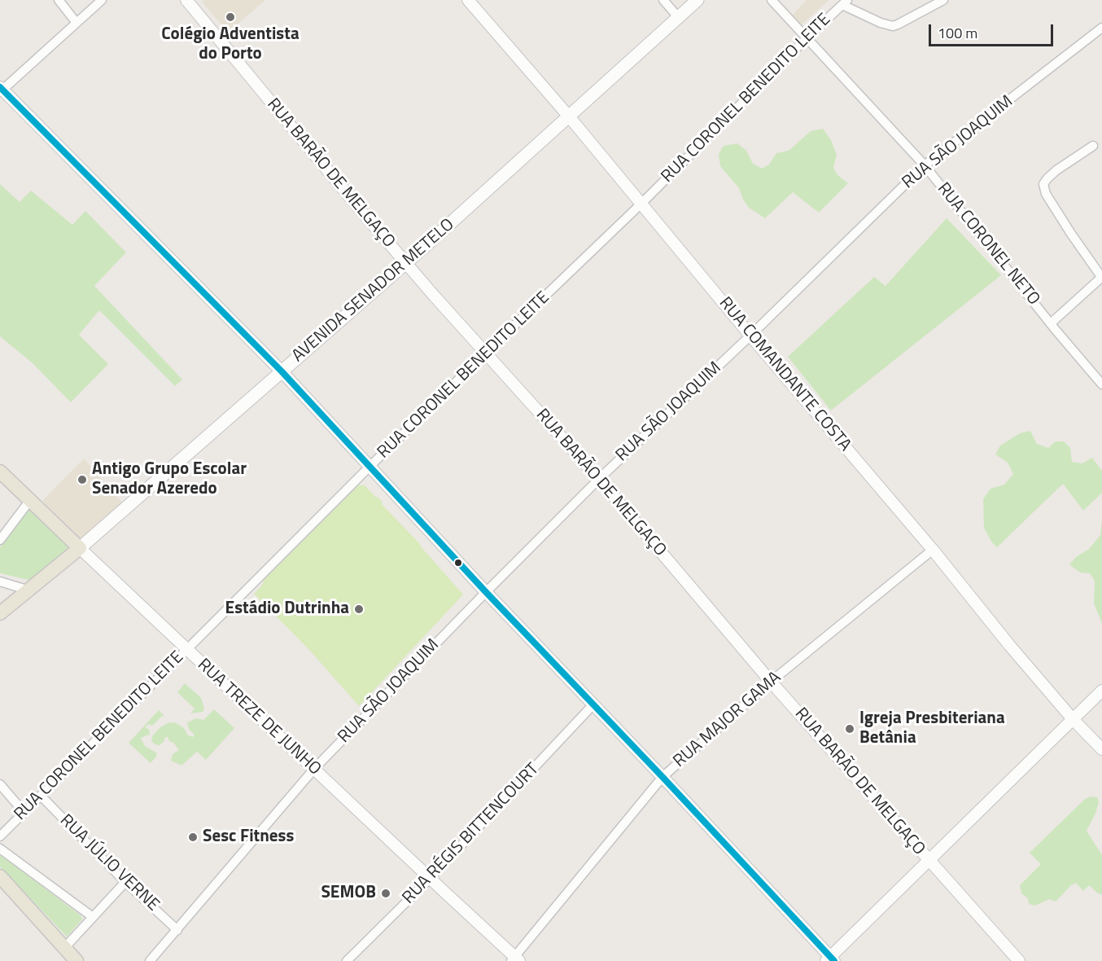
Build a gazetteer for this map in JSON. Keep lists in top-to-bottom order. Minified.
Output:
{"streets":{"main road":["AVENIDA SENADOR METELO","RUA TREZE DE JUNHO"],"street":["RUA CORONEL BENEDITO LEITE","RUA SÃO JOAQUIM","RUA BARÃO DE MELGAÇO","RUA CORONEL NETO","RUA COMANDANTE COSTA","RUA MAJOR GAMA","RUA RÉGIS BITTENCOURT","RUA JÚLIO VERNE"]},"crossings":[["RUA CORONEL BENEDITO LEITE","RUA BARÃO DE MELGAÇO"],["RUA CORONEL BENEDITO LEITE","RUA CORONEL NETO"],["RUA CORONEL BENEDITO LEITE","RUA COMANDANTE COSTA"],["RUA CORONEL BENEDITO LEITE","RUA TREZE DE JUNHO"],["RUA CORONEL BENEDITO LEITE","RUA JÚLIO VERNE"],["RUA SÃO JOAQUIM","RUA BARÃO DE MELGAÇO"],["RUA SÃO JOAQUIM","RUA CORONEL NETO"],["RUA SÃO JOAQUIM","RUA COMANDANTE COSTA"],["RUA SÃO JOAQUIM","RUA TREZE DE JUNHO"],["RUA SÃO JOAQUIM","RUA JÚLIO VERNE"],["RUA BARÃO DE MELGAÇO","AVENIDA SENADOR METELO"],["RUA BARÃO DE MELGAÇO","RUA MAJOR GAMA"],["AVENIDA SENADOR METELO","RUA COMANDANTE COSTA"],["AVENIDA SENADOR METELO","RUA TREZE DE JUNHO"],["RUA COMANDANTE COSTA","RUA MAJOR GAMA"],["RUA TREZE DE JUNHO","RUA MAJOR GAMA"],["RUA TREZE DE JUNHO","RUA RÉGIS BITTENCOURT"]],"places":["Colégio Adventista do Porto","Antigo Grupo Escolar Senador Azeredo","Estádio Dutrinha","Igreja Presbiteriana Betânia","Sesc Fitness","SEMOB"],"scale_bar":"100 m"}
